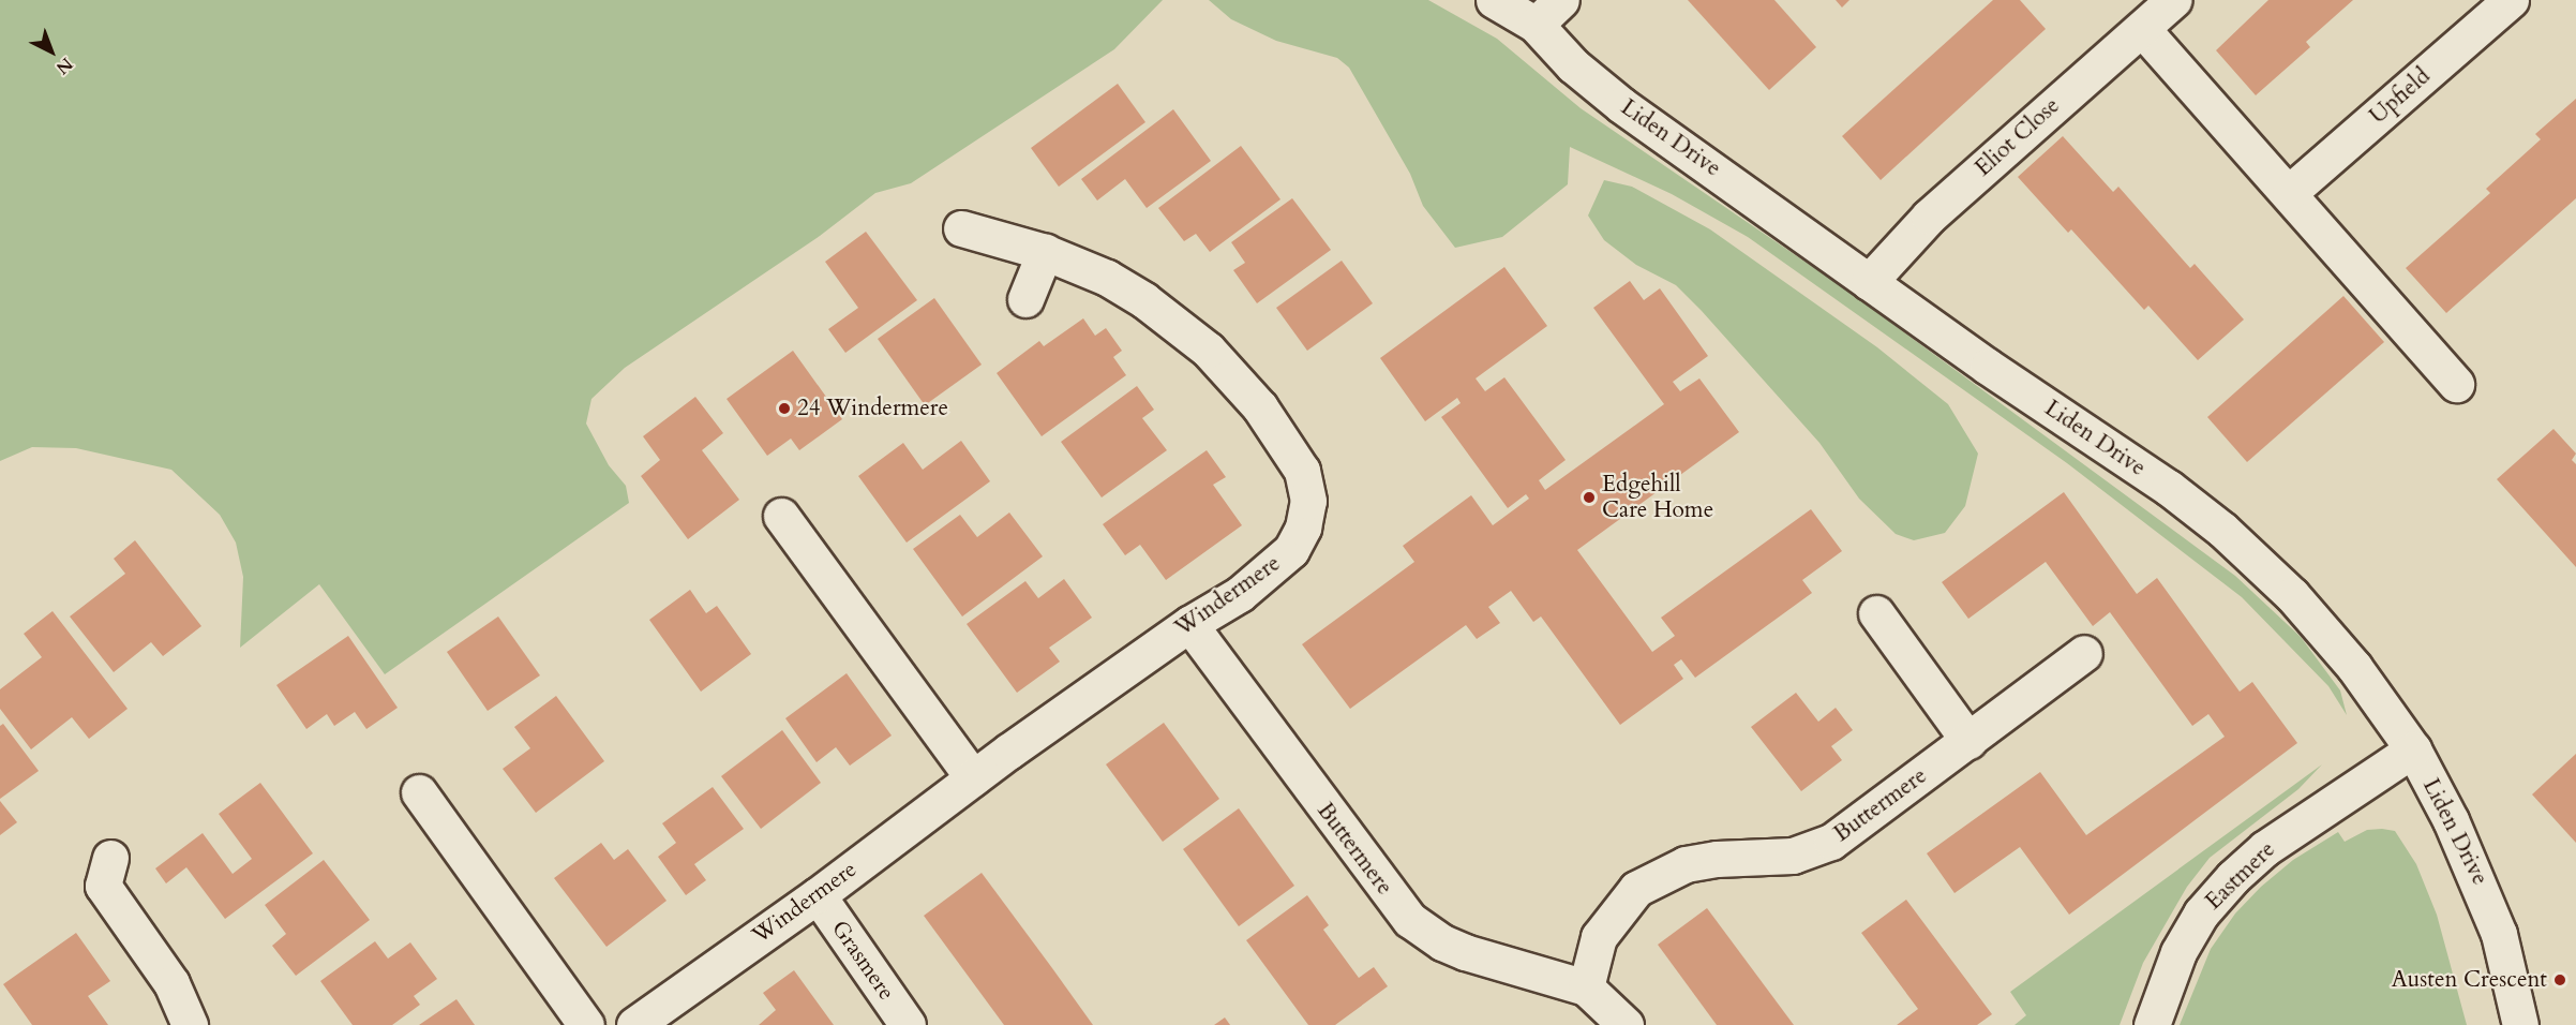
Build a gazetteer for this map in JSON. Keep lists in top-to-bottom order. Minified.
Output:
{"streets":{"street":["Upfield","Eliot Close","Liden Drive","Windermere","Buttermere","Eastmere","Grasmere"]},"crossings":[["Eliot Close","Liden Drive"],["Liden Drive","Eastmere"],["Windermere","Buttermere"],["Windermere","Grasmere"]],"places":["24 Windermere","Edgehill Care Home","Austen Crescent"],"north":"bottom right"}
